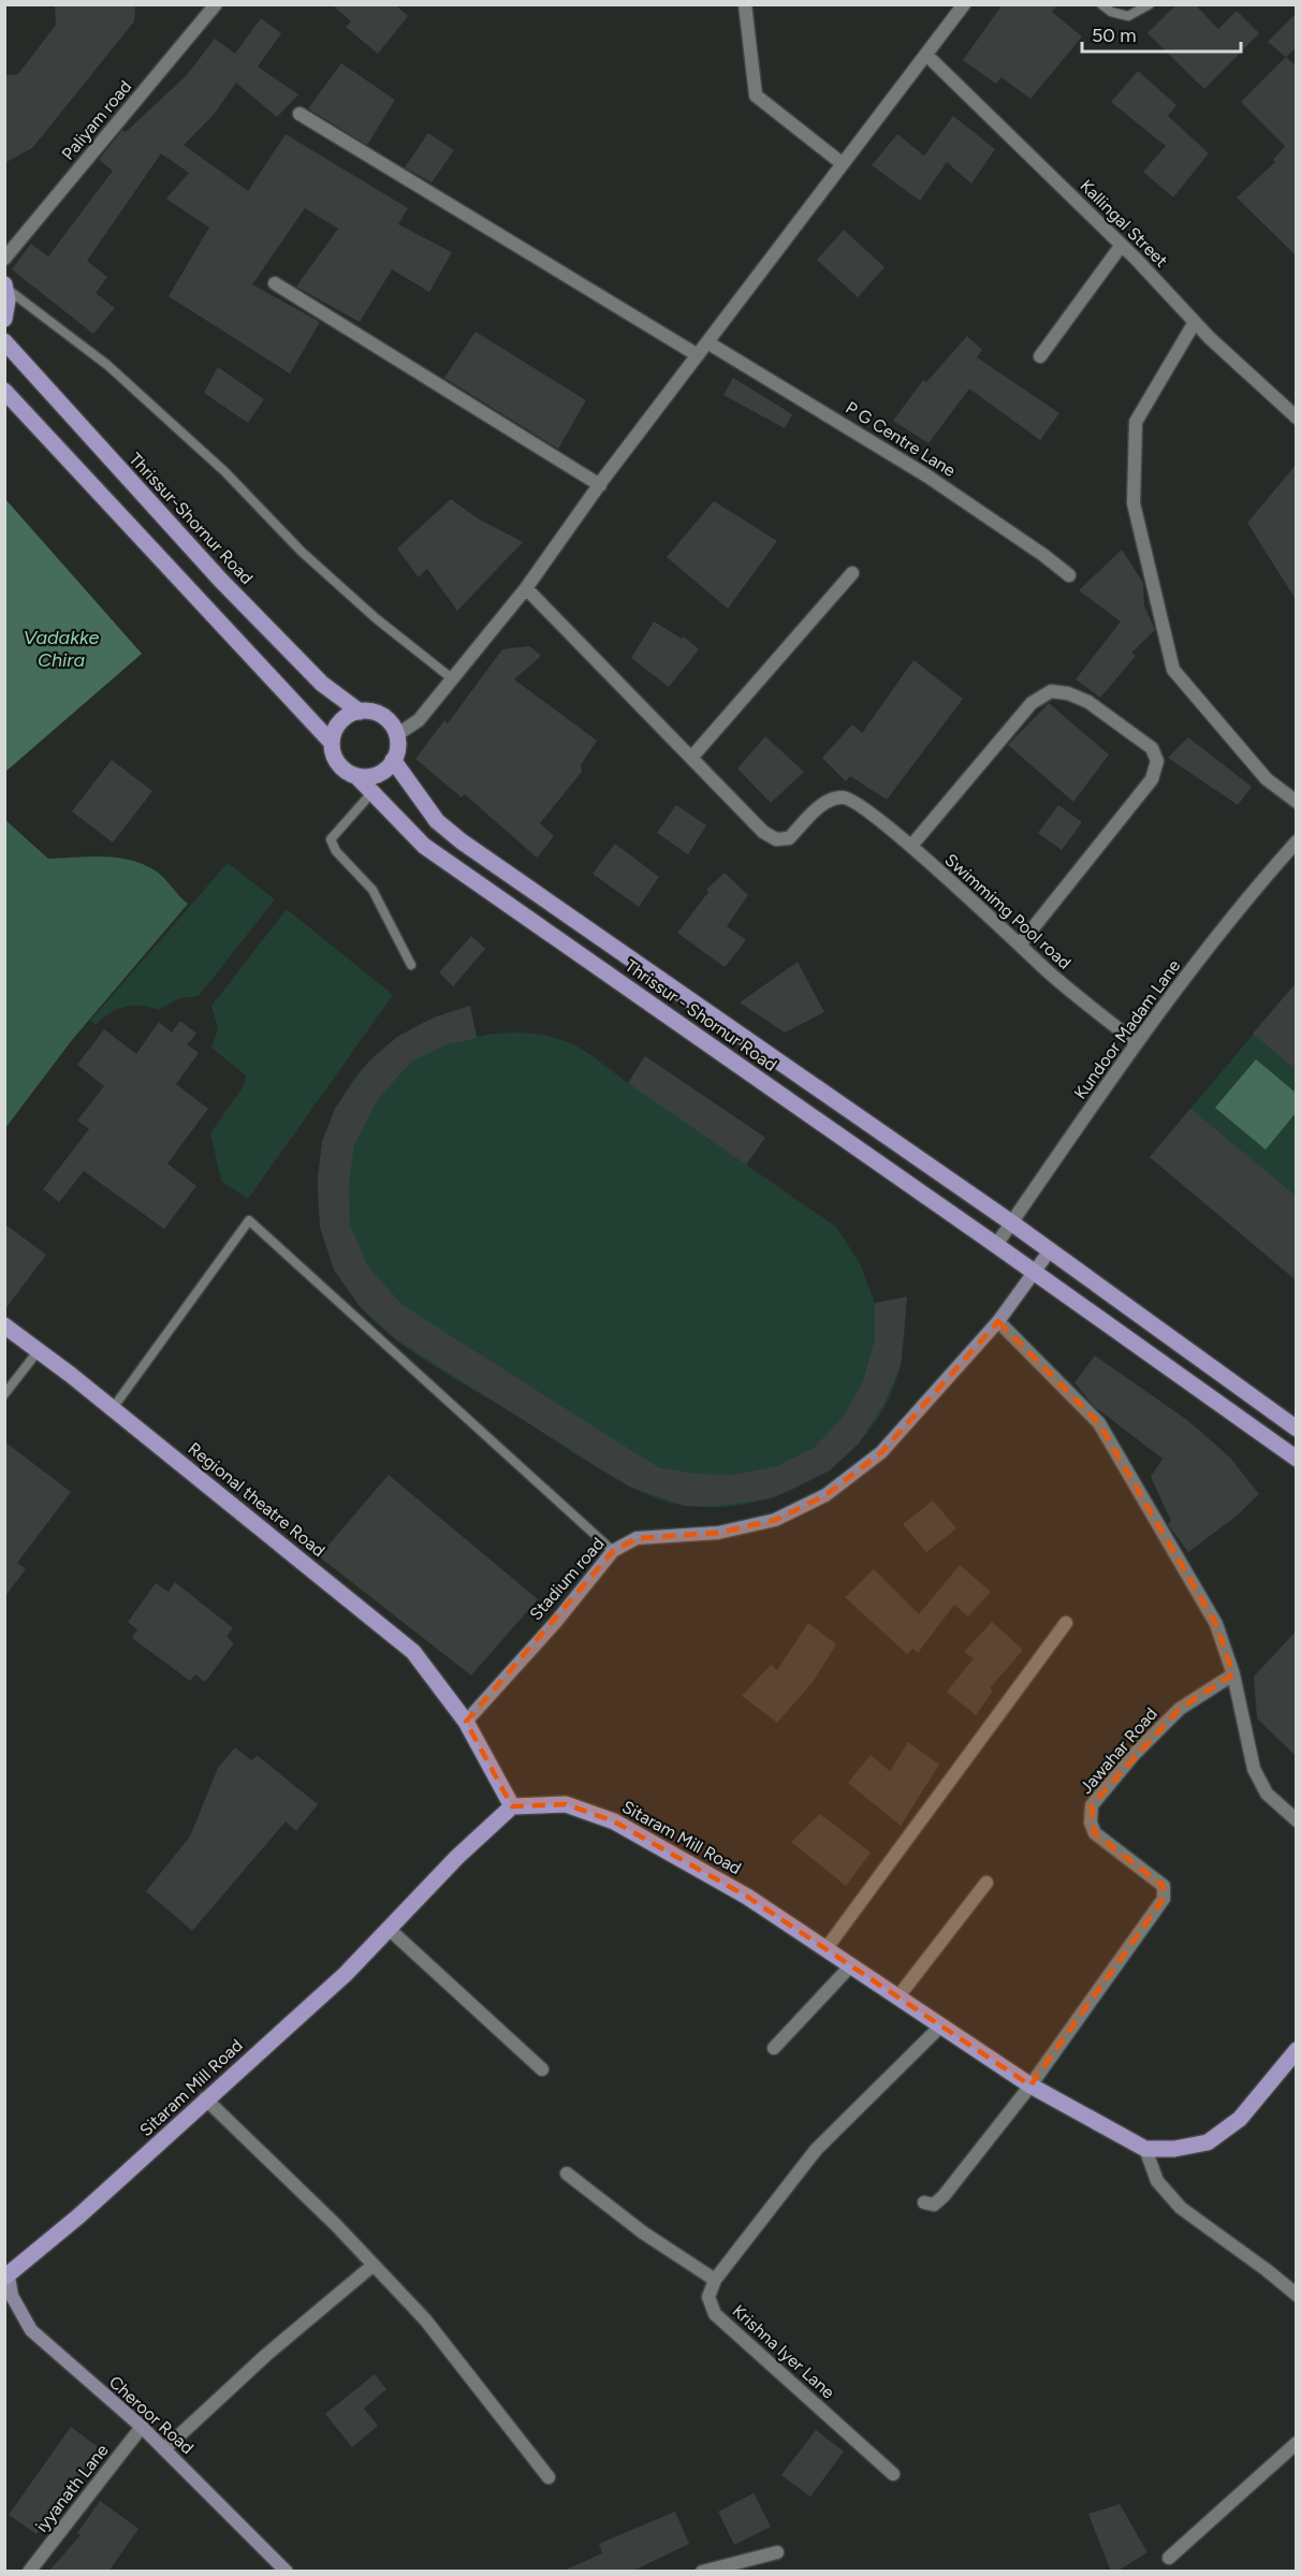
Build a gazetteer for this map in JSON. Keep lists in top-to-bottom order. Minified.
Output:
{"streets":{"main road":["Thrissur-Shornur Road","Thrissur - Shornur Road","Regional theatre Road","Stadium road","Sitaram Mill Road","Cheroor Road"],"street":["Paliyam road","Kallingal Street","P G Centre Lane","Swimmimg Pool road","Kundoor Madam Lane","Jawahar Road","Krishna Iyer Lane","iyyanath Lane"]},"crossings":[["Thrissur-Shornur Road","Thrissur - Shornur Road"],["Swimmimg Pool road","Kundoor Madam Lane"],["Thrissur - Shornur Road","Kundoor Madam Lane"],["Thrissur - Shornur Road","Stadium road"],["Regional theatre Road","Stadium road"],["Jawahar Road","Sitaram Mill Road"],["Sitaram Mill Road","Cheroor Road"],["Cheroor Road","iyyanath Lane"]],"water":["Vadakke Chira"],"scale_bar":"50 m"}
